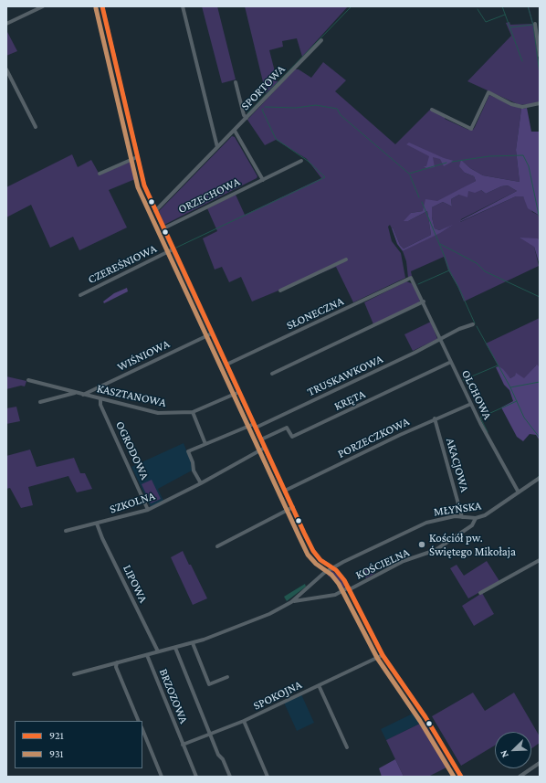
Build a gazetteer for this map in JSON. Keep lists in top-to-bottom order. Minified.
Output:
{"streets":{"street":["SPORTOWA","ORZECHOWA","CZEREŚNIOWA","SŁONECZNA","WIŚNIOWA","TRUSKAWKOWA","OLCHOWA","KASZTANOWA","KRĘTA","PORZECZKOWA","OGRODOWA","AKACJOWA","SZKOLNA","MŁYŃSKA","KOŚCIELNA","LIPOWA","SPOKOJNA","BRZOZOWA"]},"crossings":[["SŁONECZNA","OLCHOWA"],["WIŚNIOWA","KASZTANOWA"],["TRUSKAWKOWA","OLCHOWA"],["TRUSKAWKOWA","SZKOLNA"],["OLCHOWA","KRĘTA"],["OLCHOWA","PORZECZKOWA"],["OLCHOWA","MŁYŃSKA"],["KASZTANOWA","OGRODOWA"],["PORZECZKOWA","AKACJOWA"],["OGRODOWA","SZKOLNA"],["AKACJOWA","MŁYŃSKA"],["SZKOLNA","LIPOWA"],["MŁYŃSKA","KOŚCIELNA"],["SPOKOJNA","BRZOZOWA"]],"places":["Kościół pw. Świętego Mikołaja"],"lines":["transit line 921","transit line 931"],"legend":["921","931"],"north":"bottom left"}
